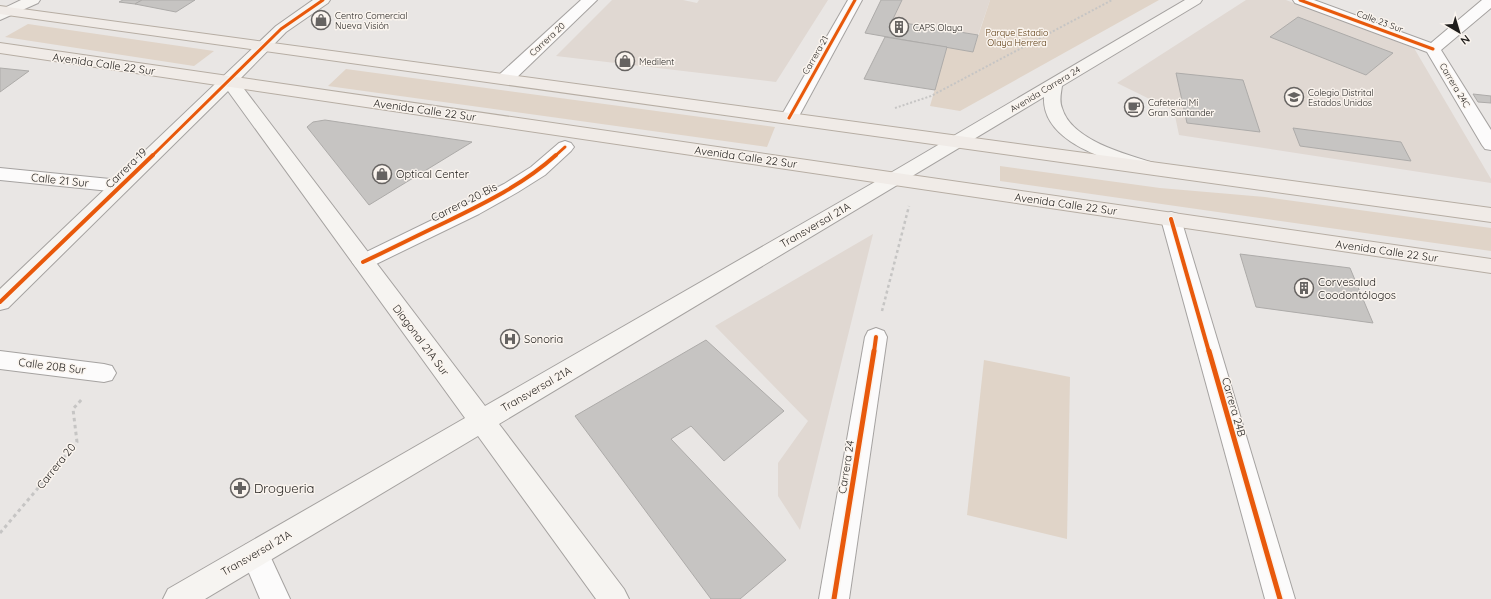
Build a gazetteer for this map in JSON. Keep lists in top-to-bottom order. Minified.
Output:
{"streets":{"main road":["Avenida Calle 22 Sur","Avenida Carrera 24","Carrera 19","Transversal 21A","Diagonal 21A Sur"],"street":["Calle 23 Sur","Carrera 20","Carrera 21","Carrera 24C","Calle 21 Sur","Carrera 20 Bis","Calle 20B Sur","Carrera 24B","Carrera 24"]},"crossings":[["Calle 23 Sur","Carrera 24C"],["Carrera 20","Calle 20B Sur"],["Avenida Calle 22 Sur","Avenida Carrera 24"],["Avenida Calle 22 Sur","Carrera 19"],["Avenida Calle 22 Sur","Transversal 21A"],["Avenida Calle 22 Sur","Diagonal 21A Sur"],["Avenida Calle 22 Sur","Carrera 24B"],["Avenida Carrera 24","Transversal 21A"],["Carrera 19","Calle 21 Sur"],["Carrera 19","Diagonal 21A Sur"],["Carrera 20 Bis","Diagonal 21A Sur"],["Transversal 21A","Diagonal 21A Sur"]],"parks":["Parque Estadio Olaya Herrera"],"places":{"shop":["Centro Comercial Nueva Visión","Medilent","Optical Center"],"building":["CAPS Olaya","Corvesalud Coodontólogos"],"school or university":["Colegio Distrital Estados Unidos"],"cafe":["Cafeteria Mi Gran Santander"],"hospital":["Sonoria"],"pharmacy":["Drogueria"]},"north":"bottom right"}
